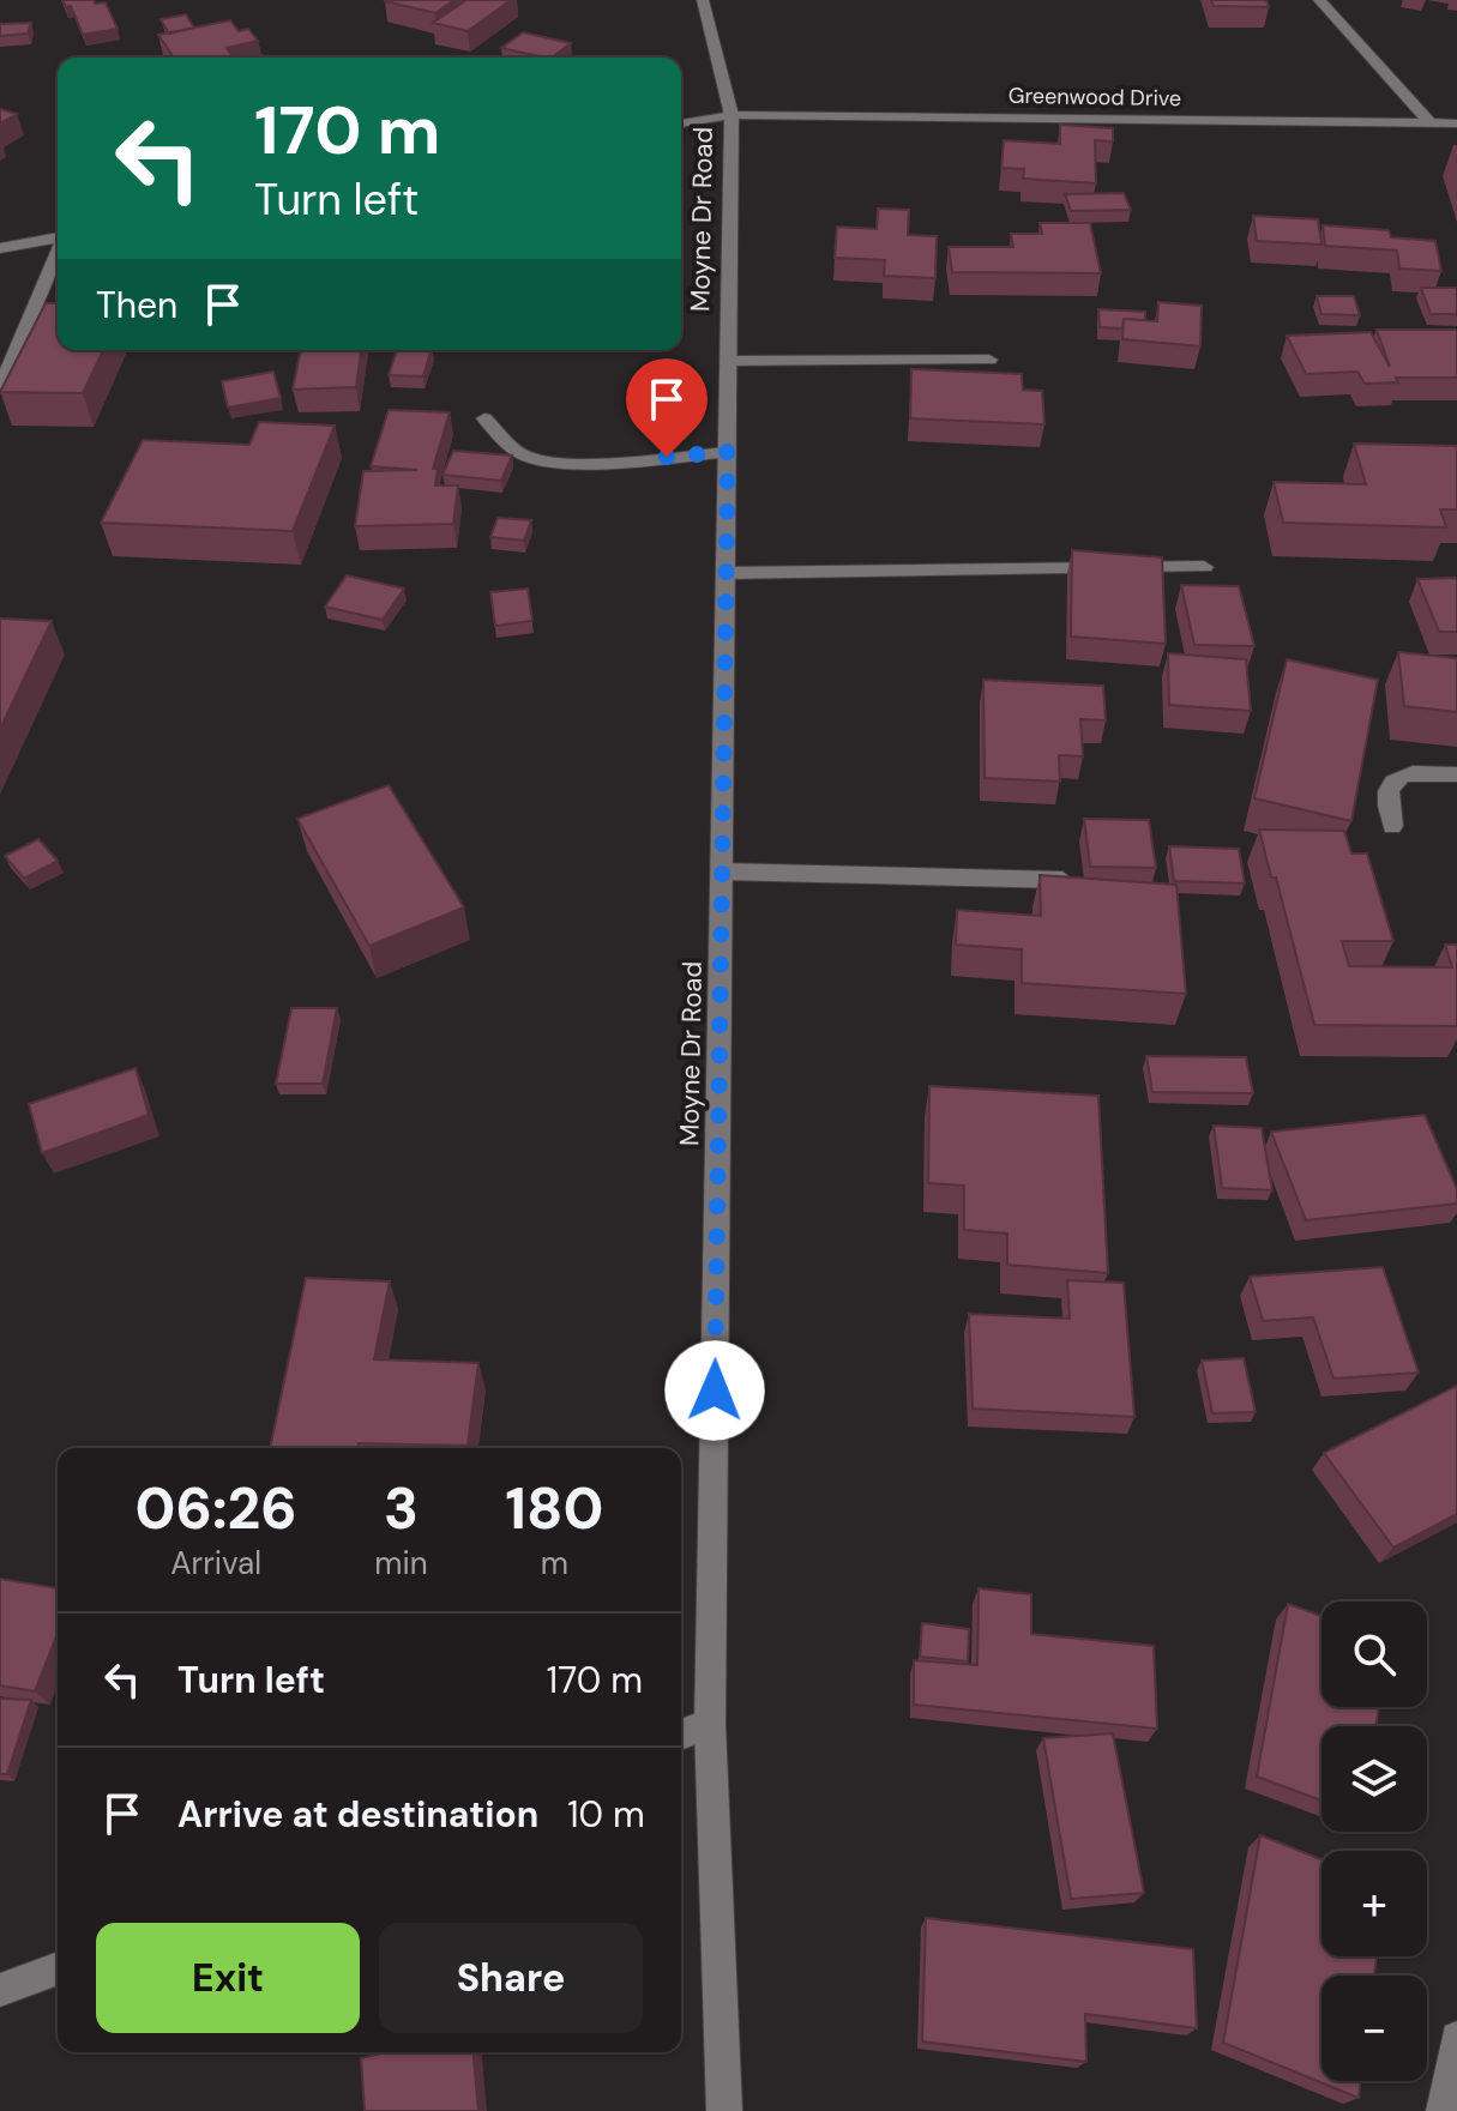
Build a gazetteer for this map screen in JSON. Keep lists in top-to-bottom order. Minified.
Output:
{"streets":{"street":["Greenwood Drive","Moyne Dr Road"]},"crossings":[["Greenwood Drive","Moyne Dr Road"]],"page":{"turn":["170 m","Turn left"],"then":"Then","eta":["06:26","Arrival","3","min","180","m"],"map_buttons":["+","−"],"list":[{"name":"Turn left","value":"170 m"},{"name":"Arrive at destination","value":"10 m"}],"buttons":["Exit","Share"]}}
